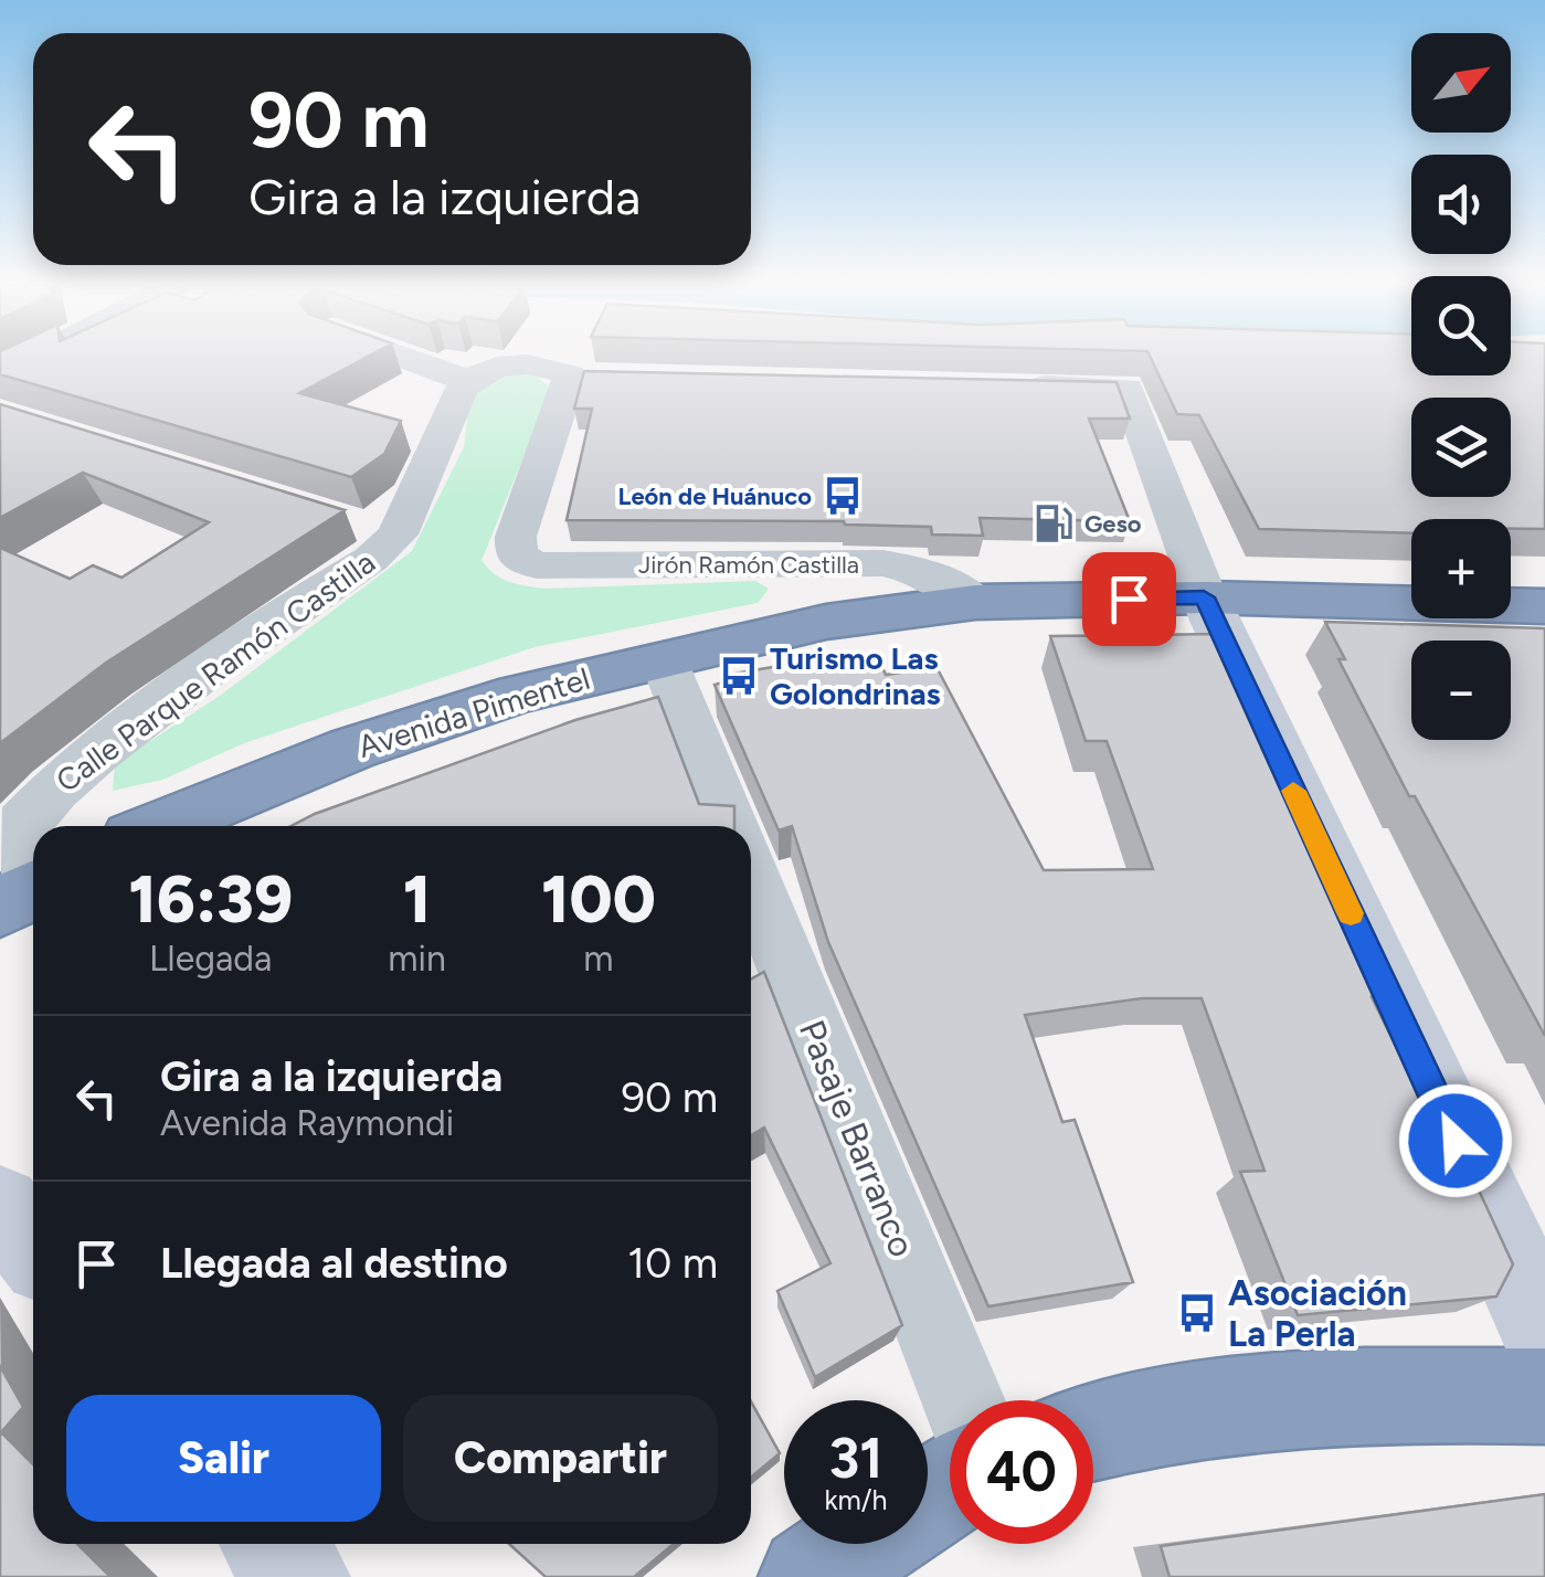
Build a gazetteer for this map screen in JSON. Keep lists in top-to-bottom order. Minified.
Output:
{"streets":{"highway":["Avenida Pimentel"],"street":["Jirón Ramón Castilla","Calle Parque Ramón Castilla","Pasaje Barranco"]},"crossings":[["Jirón Ramón Castilla","Avenida Pimentel"]],"places":{"bus stop":["León de Huánuco","Turismo Las Golondrinas","Asociación La Perla"],"fuel station":["Geso"]},"north":"top right","page":{"map_buttons":["+","−"],"turn":["90 m","Gira a la izquierda"],"eta":["16:39","Llegada","1","min","100","m"],"list":[{"name":"Gira a la izquierda","note":"Avenida Raymondi","value":"90 m"},{"name":"Llegada al destino","value":"10 m"}],"buttons":["Salir","Compartir"],"speed":"31 km/h","limit":"40"}}
